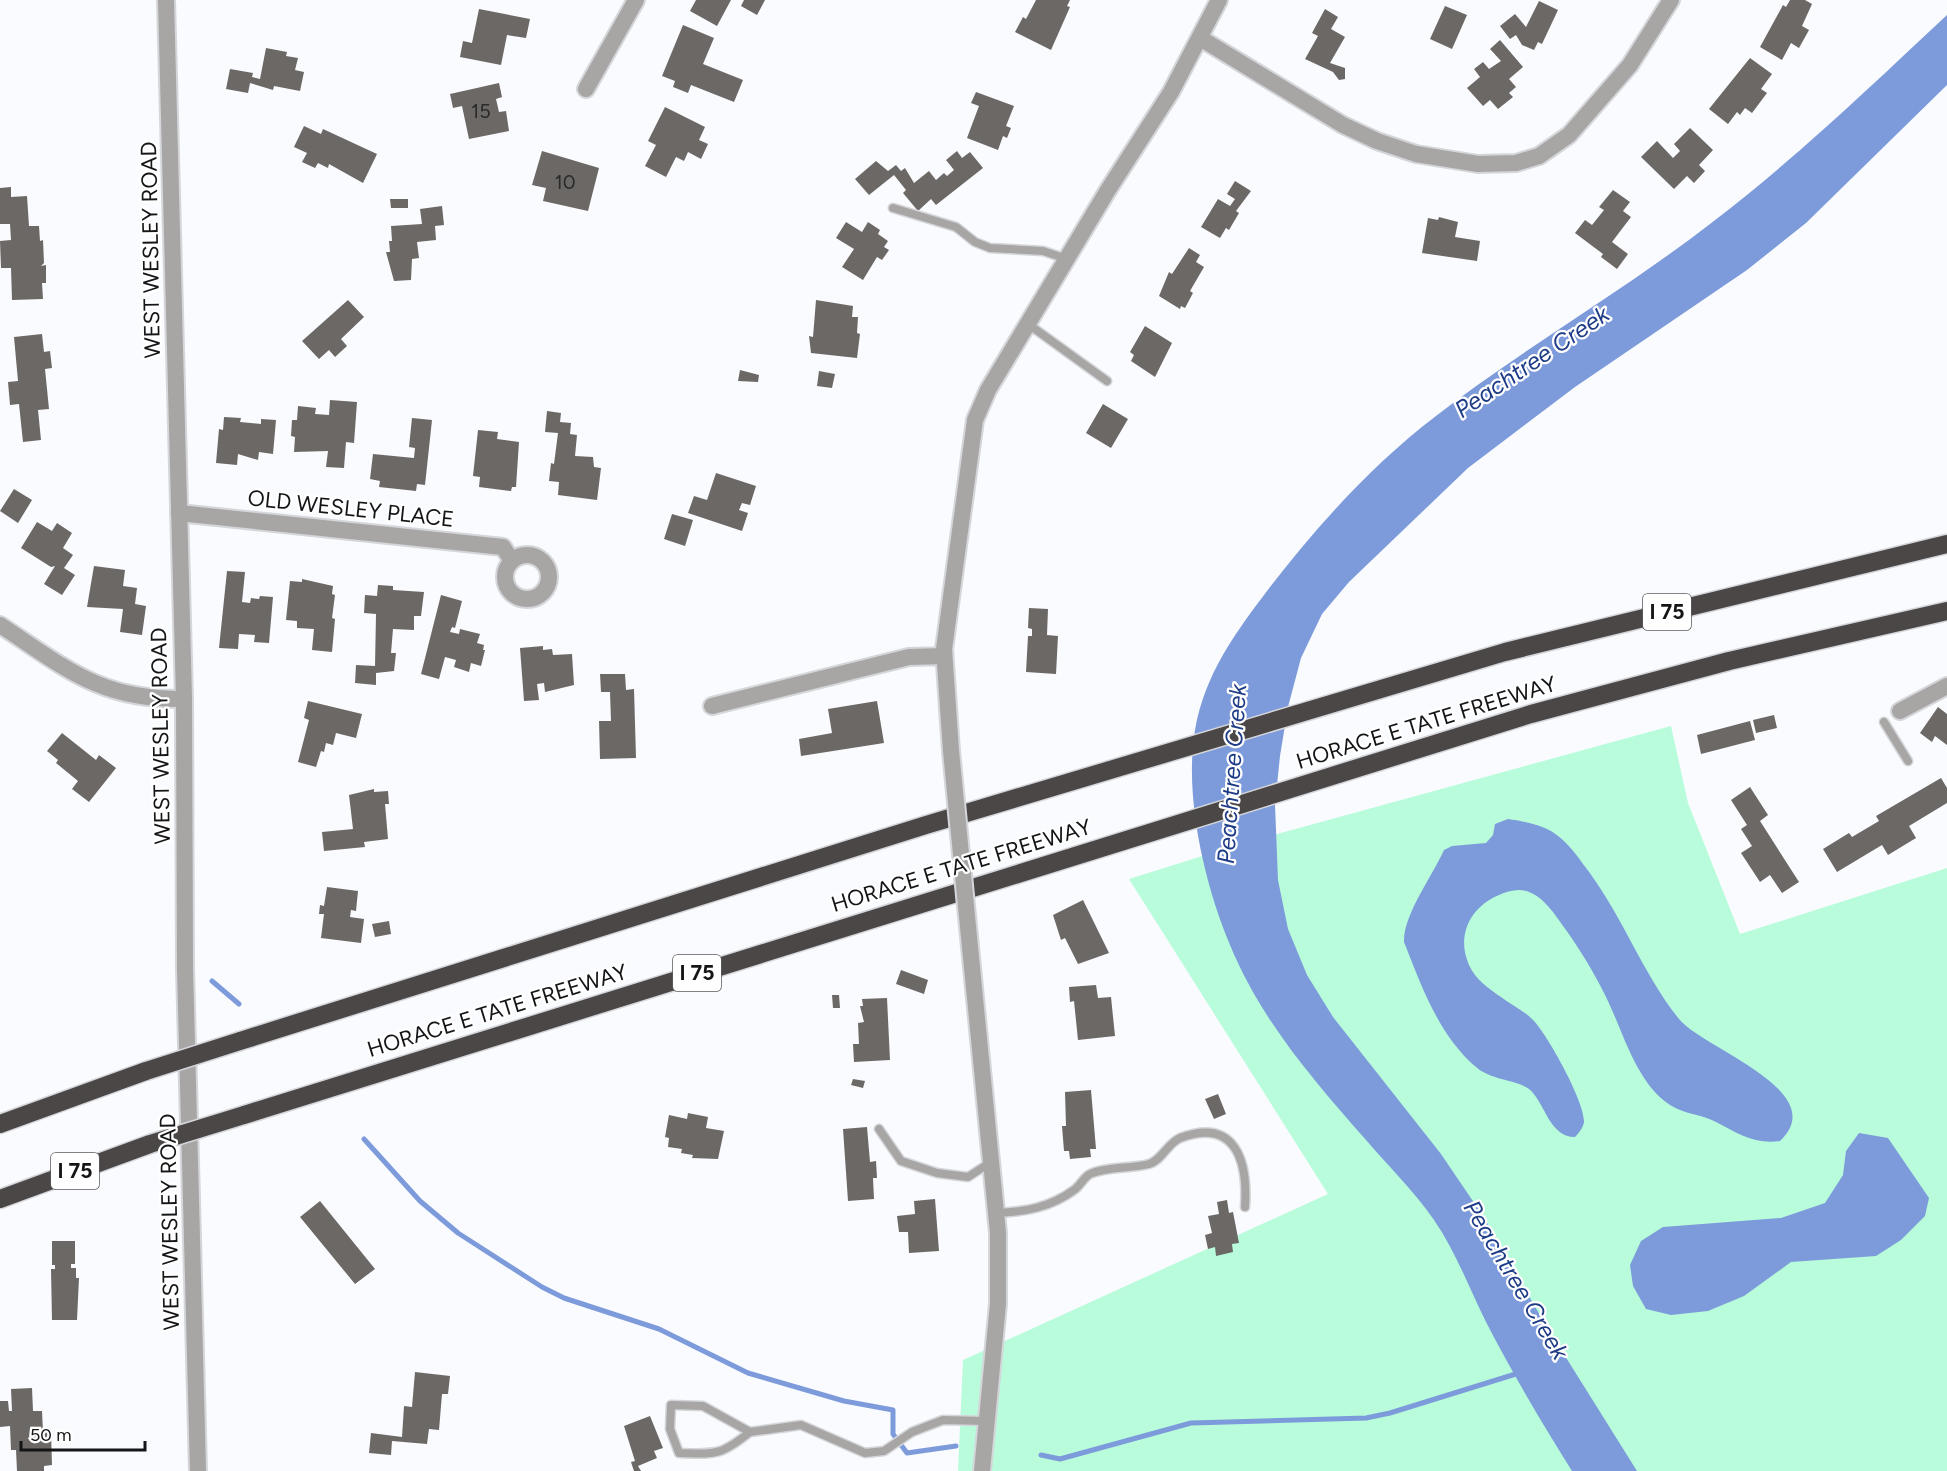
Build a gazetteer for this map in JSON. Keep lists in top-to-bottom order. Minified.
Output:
{"streets":{"highway":["I 75","HORACE E TATE FREEWAY"],"street":["WEST WESLEY ROAD","OLD WESLEY PLACE"]},"crossings":[["WEST WESLEY ROAD","OLD WESLEY PLACE"]],"water":["Peachtree Creek"],"house_numbers":["15","10"],"scale_bar":"50 m"}
